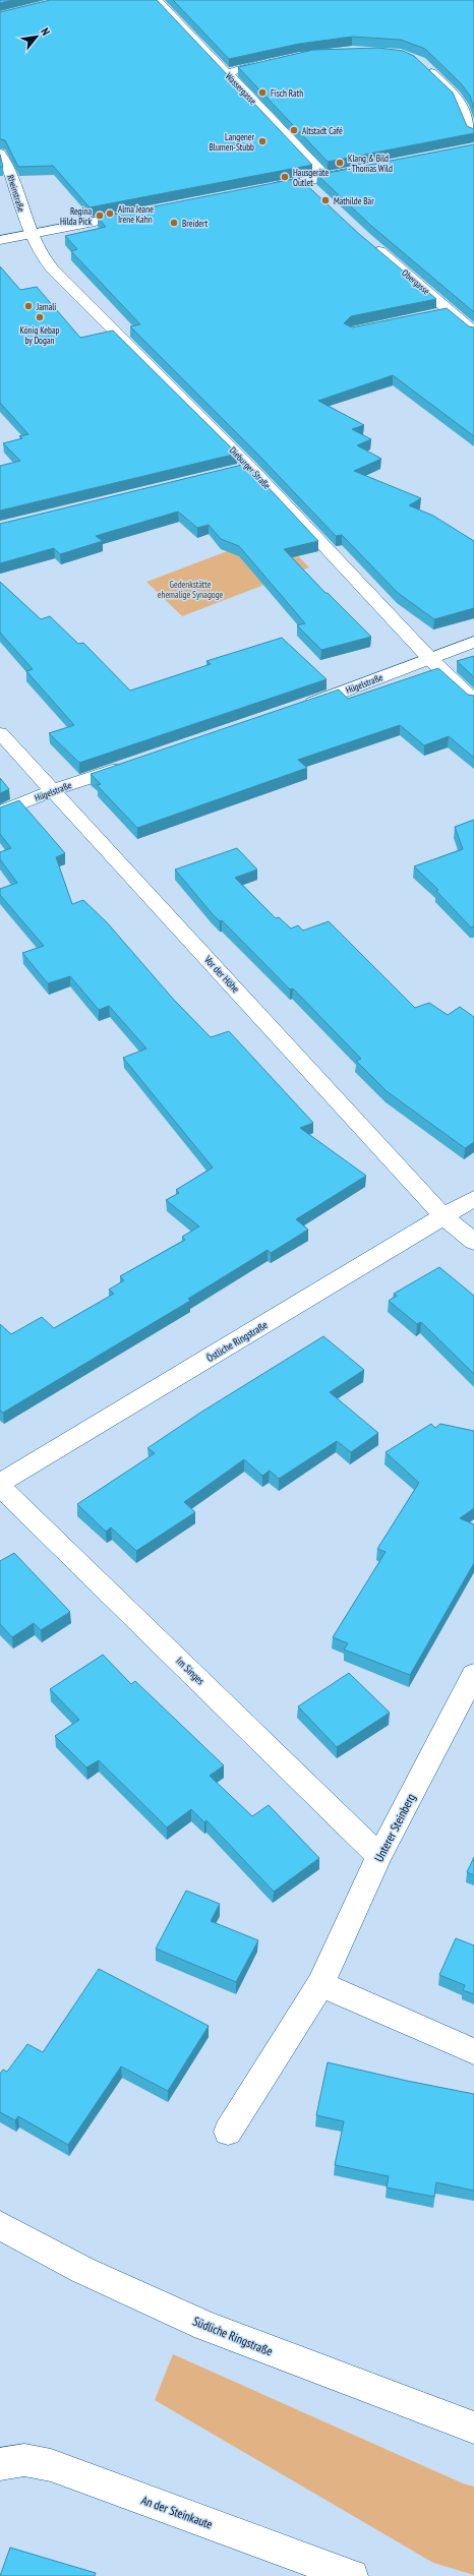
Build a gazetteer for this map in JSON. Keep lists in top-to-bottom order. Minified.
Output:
{"streets":{"street":["Wassergasse","Rheinstraße","Obergasse","Dieburger Straße","Hügelstraße","Vor der Höhe","Östliche Ringstraße","Im Singes","Unterer Steinberg","Südliche Ringstraße","An der Steinkaute"]},"crossings":[["Rheinstraße","Dieburger Straße"],["Dieburger Straße","Hügelstraße"],["Hügelstraße","Vor der Höhe"],["Vor der Höhe","Östliche Ringstraße"],["Östliche Ringstraße","Im Singes"],["Im Singes","Unterer Steinberg"]],"parks":["Gedenkstätte ehemalige Synagoge"],"places":["Fisch Rath","Altstadt Café","Langener Blumen-Stubb","Klang & Bild - Thomas Wild","Hausgeräte Outlet","Mathilde Bär","Alma Jeane Irene Kahn","Regina Hilda Pick","Breidert","Jamali","König Kebap by Dogan"],"north":"top right"}
